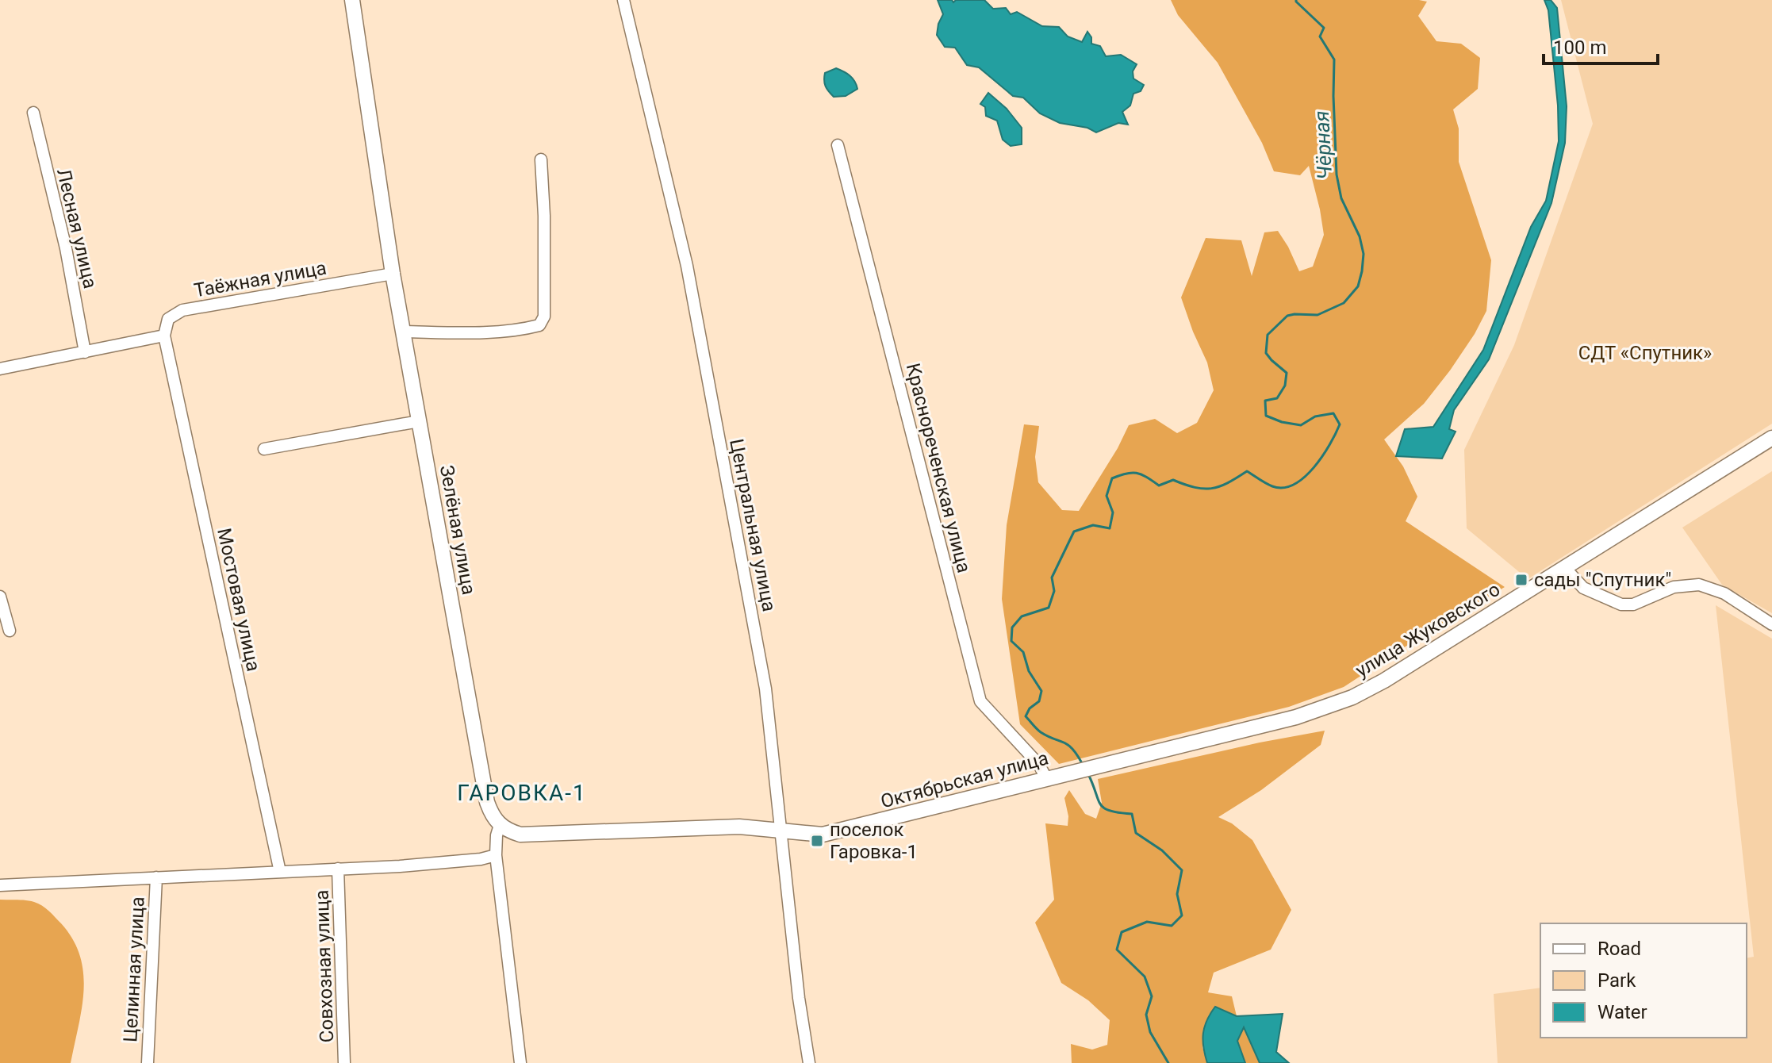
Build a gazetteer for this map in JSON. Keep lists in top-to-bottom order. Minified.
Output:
{"streets":{"main road":["Зелёная улица","улица Жуковского","Октябрьская улица"],"street":["Лесная улица","Таёжная улица","Краснореченская улица","Центральная улица","Мостовая улица","Совхозная улица","Целинная улица"]},"crossings":[["Таёжная улица","Зелёная улица"],["Таёжная улица","Мостовая улица"],["Краснореченская улица","Октябрьская улица"],["Центральная улица","Октябрьская улица"],["Зелёная улица","Октябрьская улица"],["улица Жуковского","Октябрьская улица"]],"districts":["ГАРОВКА-1"],"water":["Чёрная"],"parks":["СДТ «Спутник»"],"places":{"transit":["сады \"Спутник\"","поселок Гаровка-1"]},"legend":["Road","Park","Water"],"scale_bar":"100 m"}
